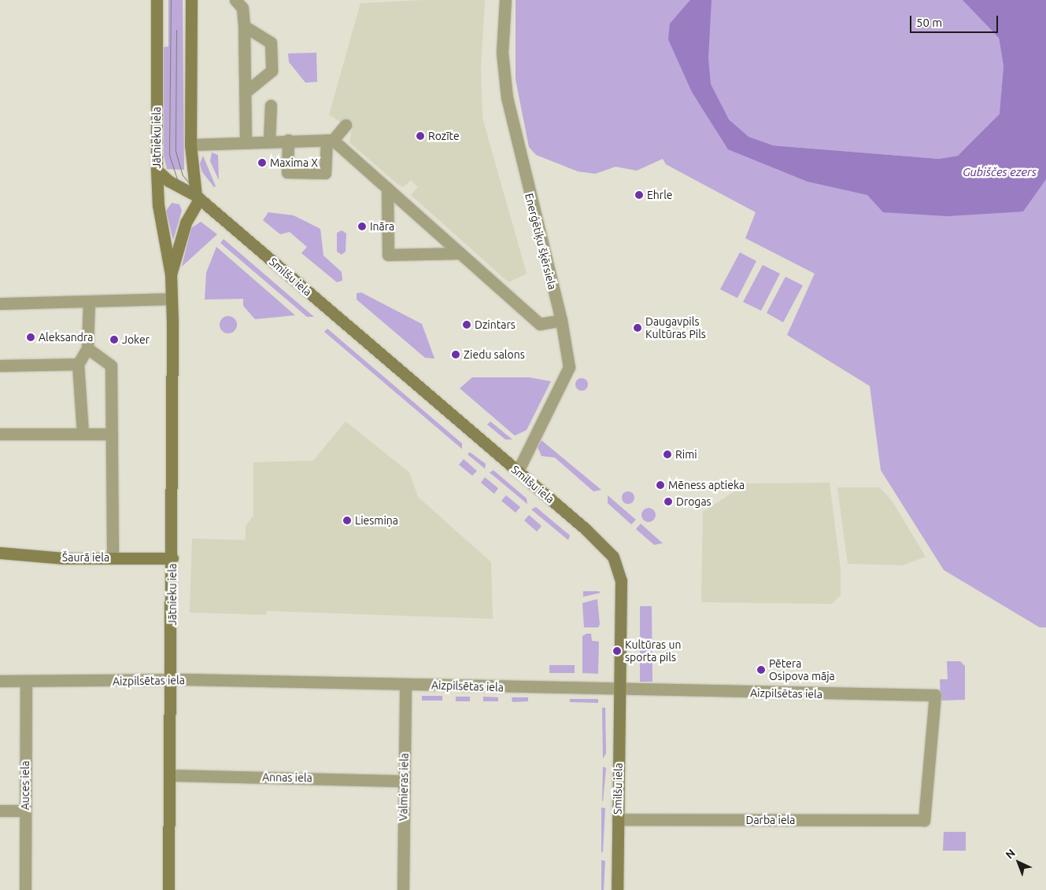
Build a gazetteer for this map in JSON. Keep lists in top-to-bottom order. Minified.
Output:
{"streets":{"street":["Jātnieku iela","Enerģētiķu šķērsiela","Smilšu iela","Šaurā iela","Aizpilsētas iela","Annas iela","Auces iela","Valmieras iela","Darba iela"]},"crossings":[["Jātnieku iela","Smilšu iela"],["Jātnieku iela","Šaurā iela"],["Jātnieku iela","Aizpilsētas iela"],["Jātnieku iela","Annas iela"],["Enerģētiķu šķērsiela","Smilšu iela"],["Smilšu iela","Aizpilsētas iela"],["Smilšu iela","Darba iela"],["Aizpilsētas iela","Auces iela"],["Aizpilsētas iela","Valmieras iela"],["Aizpilsētas iela","Darba iela"],["Annas iela","Valmieras iela"]],"water":["Gubiščes ezers"],"places":["Rozīte","Maxima X","Ehrle","Ināra","Dzintars","Daugavpils Kultūras Pils","Aleksandra","Joker","Ziedu salons","Rimi","Mēness aptieka","Drogas","Liesmiņa","Kultūras un sporta pils","Pētera Osipova māja"],"scale_bar":"50 m","north":"top left"}
